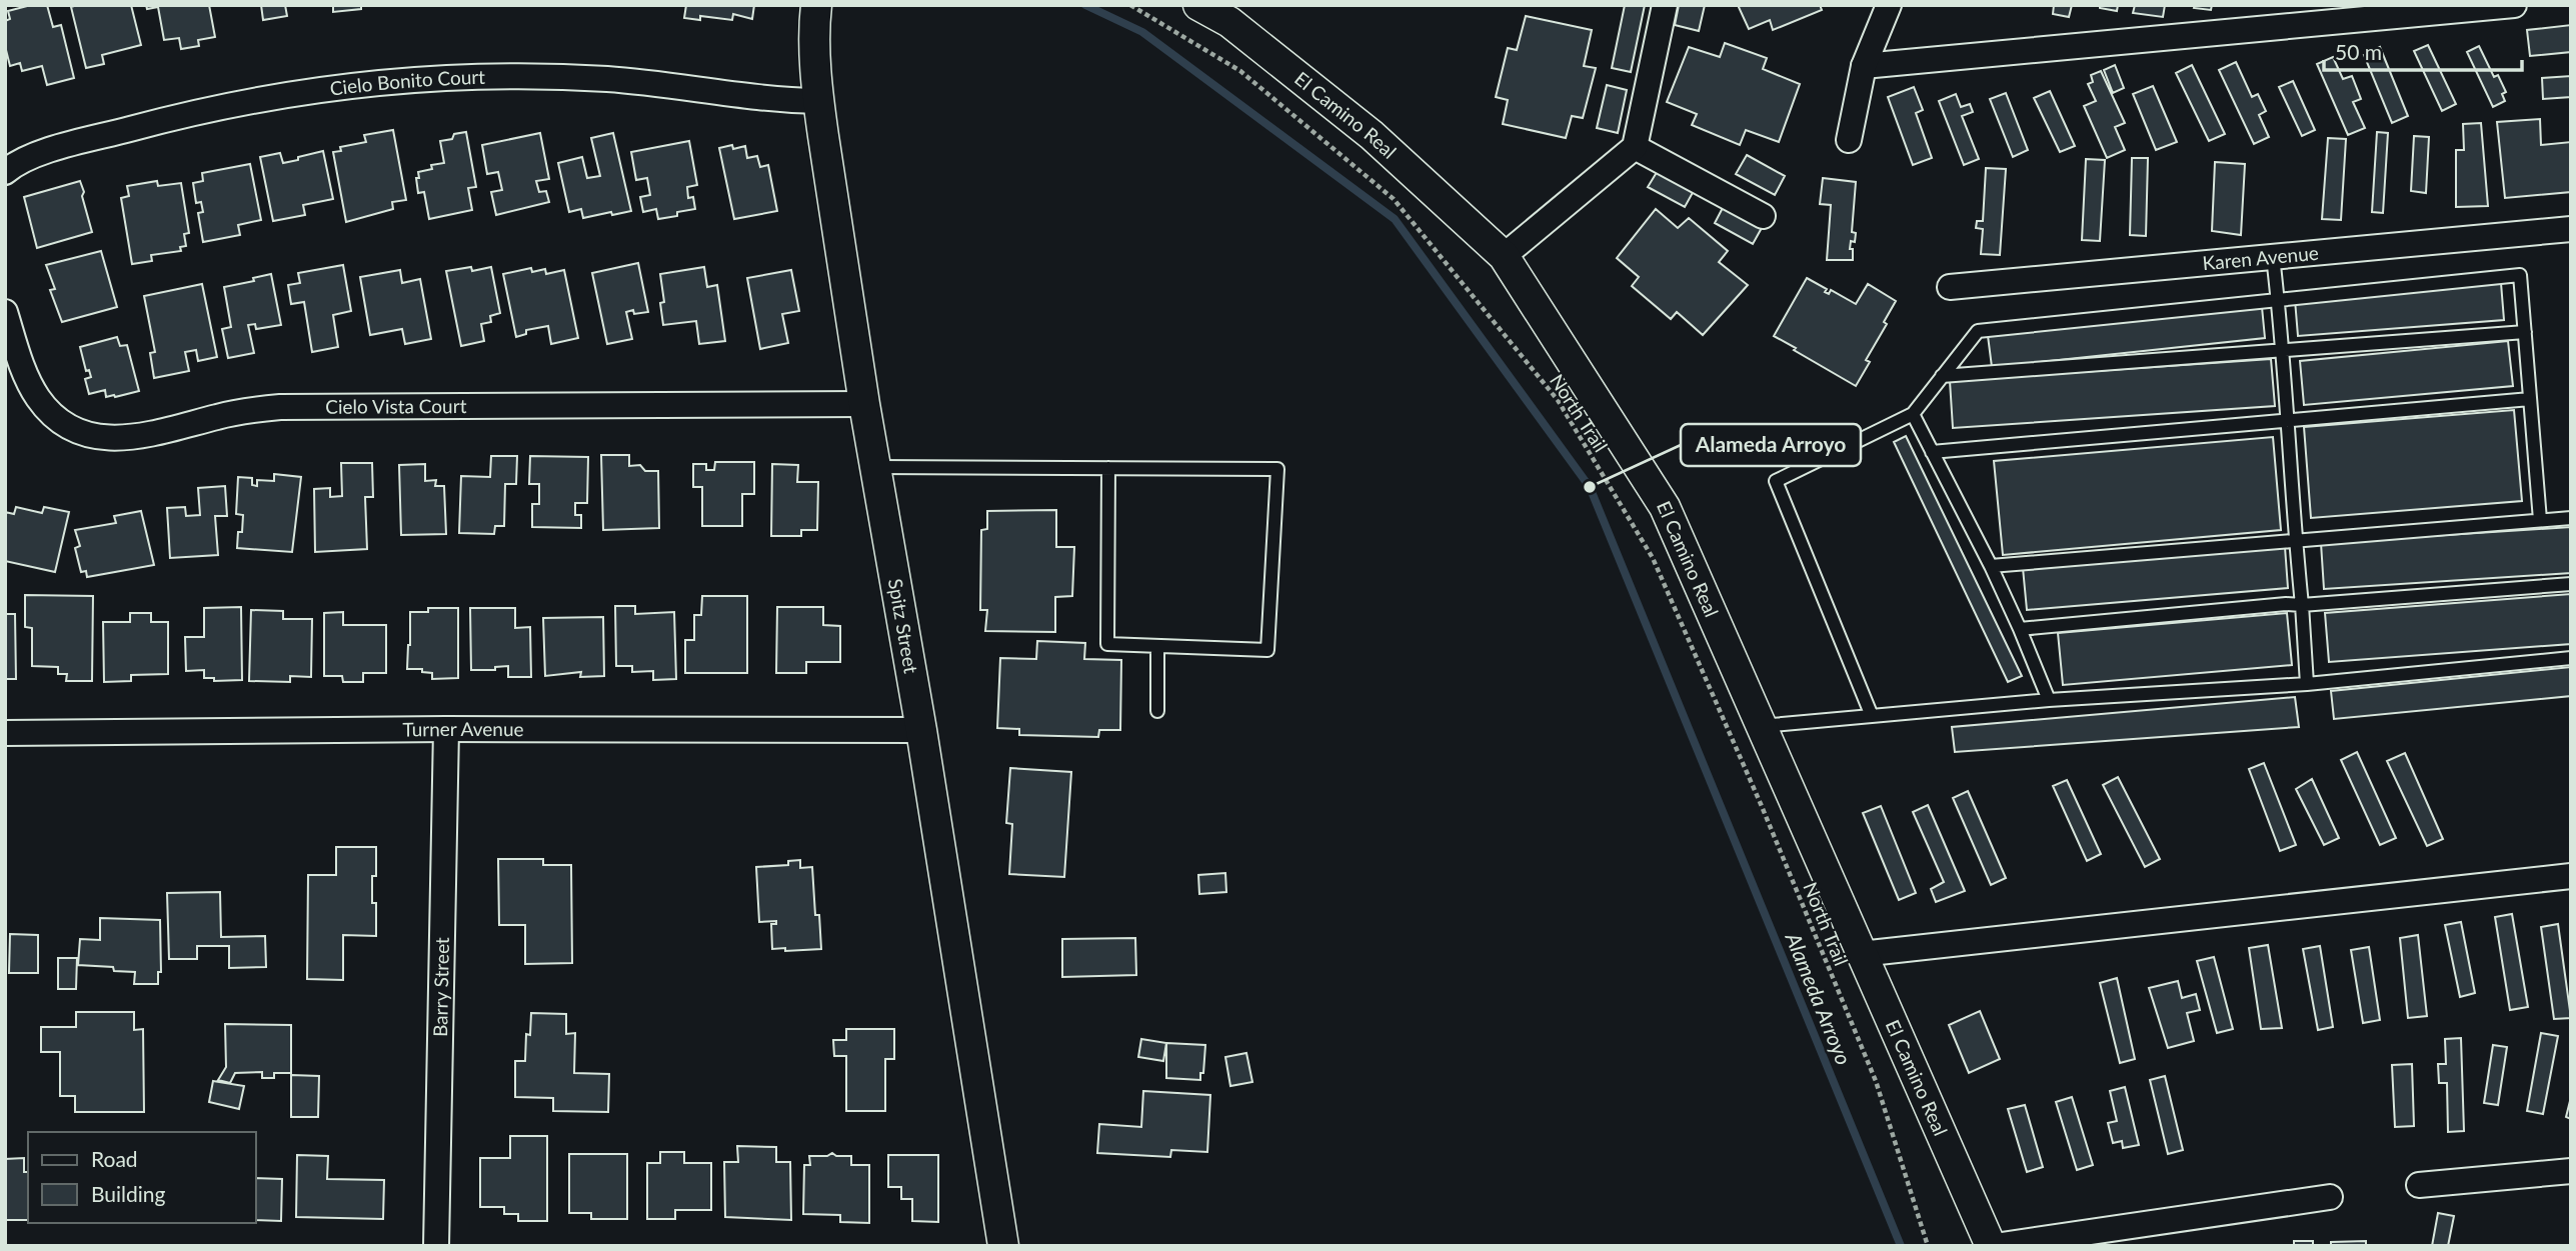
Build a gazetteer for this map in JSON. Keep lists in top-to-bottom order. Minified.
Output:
{"streets":{"street":["Cielo Bonito Court","El Camino Real","Karen Avenue","Cielo Vista Court","Spitz Street","Turner Avenue","Barry Street"],"path":["North Trail"]},"crossings":[["Cielo Bonito Court","Spitz Street"],["Cielo Vista Court","Spitz Street"],["Spitz Street","Turner Avenue"],["Turner Avenue","Barry Street"]],"water":["Alameda Arroyo"],"places":["Alameda Arroyo"],"legend":["Road","Building"],"scale_bar":"50 m"}
